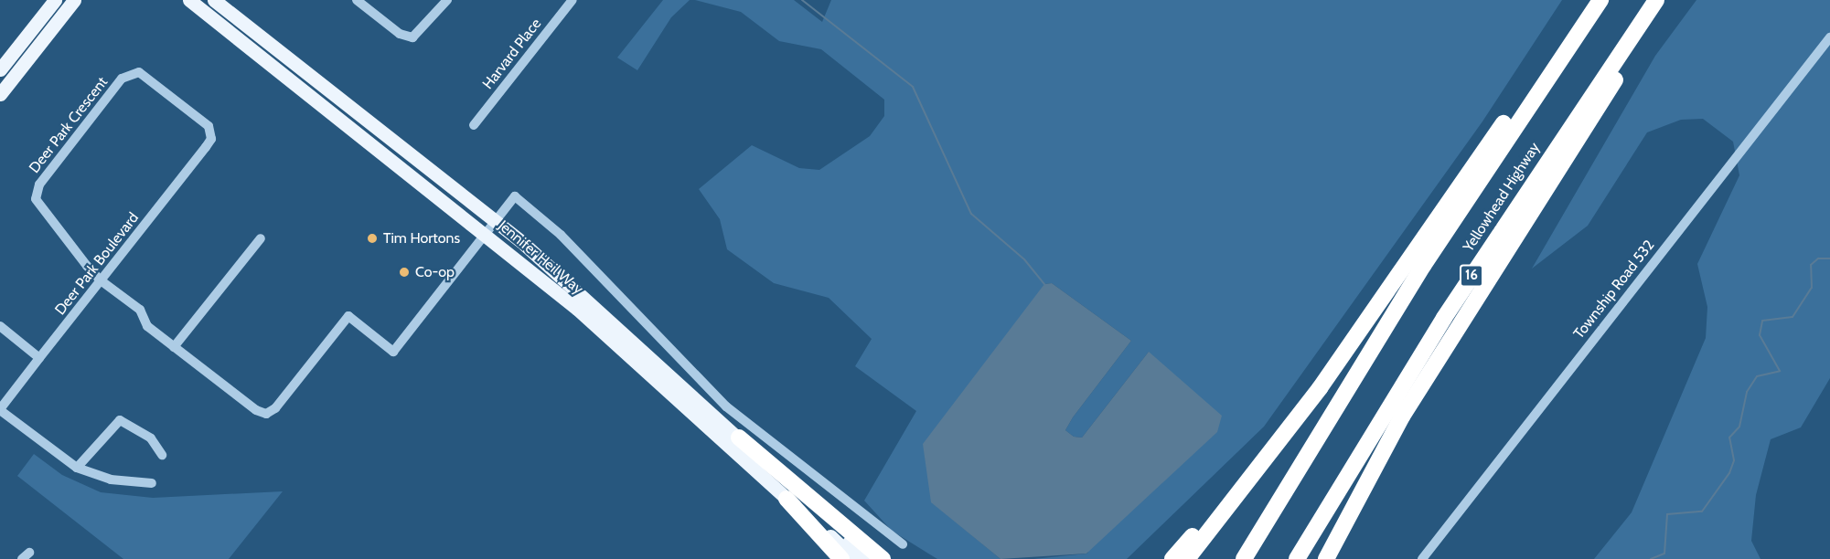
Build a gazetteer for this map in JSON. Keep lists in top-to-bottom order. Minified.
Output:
{"streets":{"highway":["Yellowhead Highway","16"],"main road":["Jennifer Heil Way"],"street":["Harvard Place","Deer Park Crescent","Deer Park Boulevard","Township Road 532"]},"crossings":[["Deer Park Crescent","Deer Park Boulevard"]],"places":["Tim Hortons","Co-op"]}
